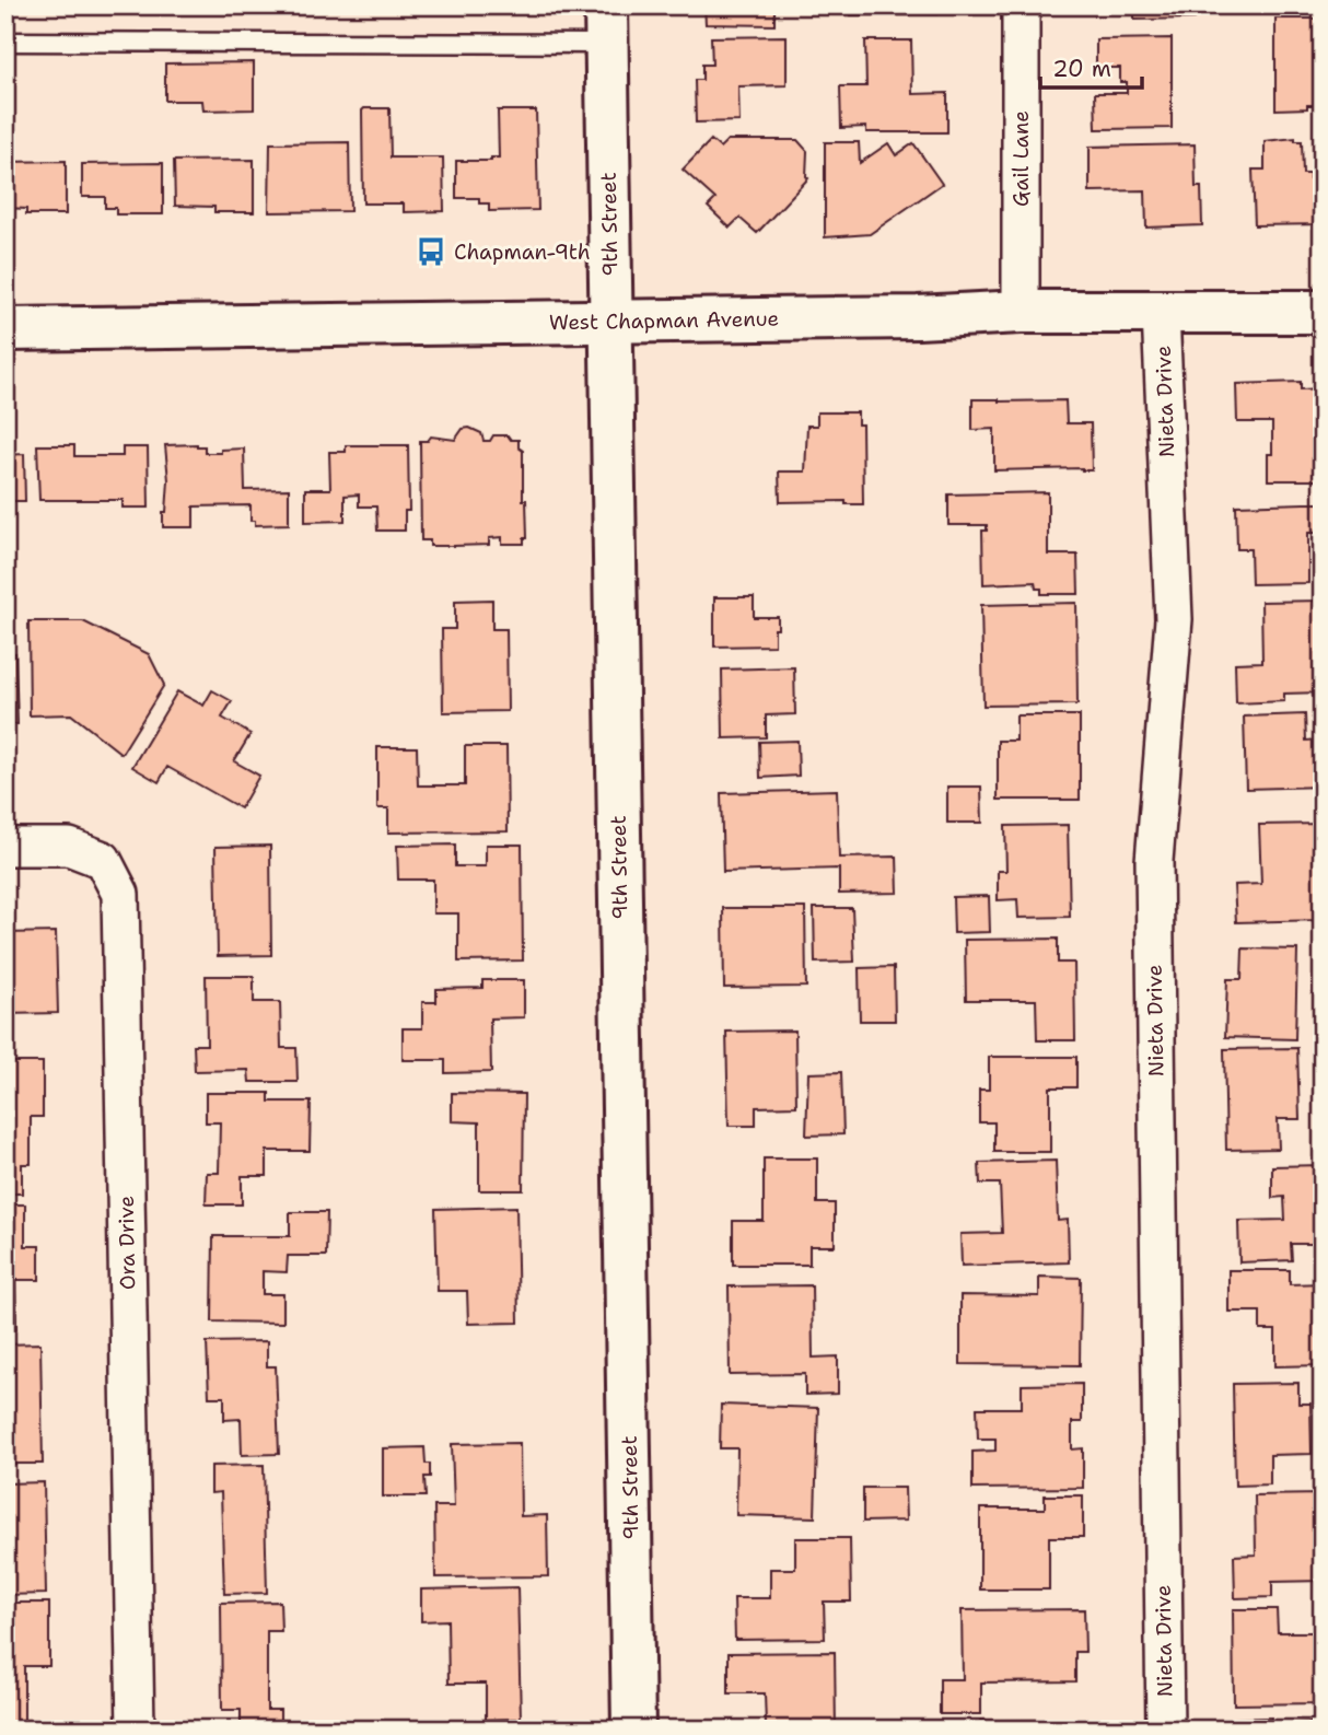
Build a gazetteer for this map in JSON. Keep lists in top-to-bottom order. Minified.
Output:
{"streets":{"street":["Gail Lane","9th Street","West Chapman Avenue","Nieta Drive","Ora Drive"]},"crossings":[["Gail Lane","West Chapman Avenue"],["9th Street","West Chapman Avenue"],["West Chapman Avenue","Nieta Drive"]],"places":{"bus stop":["Chapman-9th"]},"scale_bar":"20 m"}
